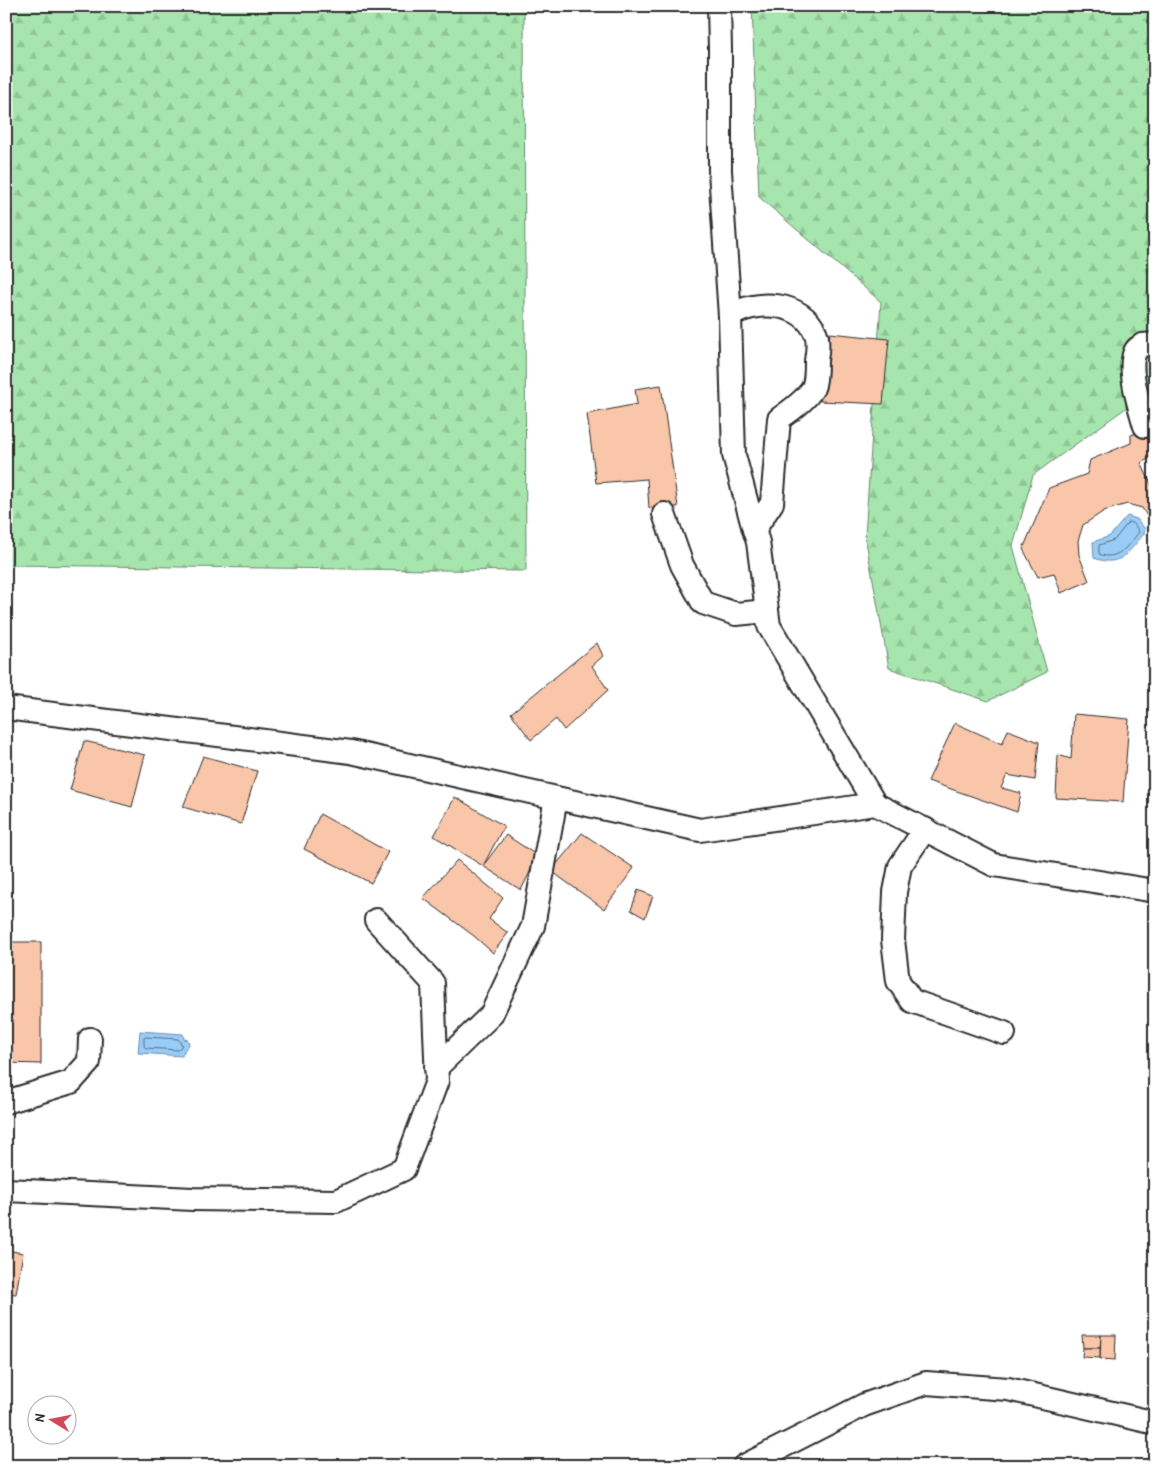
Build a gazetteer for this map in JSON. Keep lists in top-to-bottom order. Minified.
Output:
{"north":"left"}
